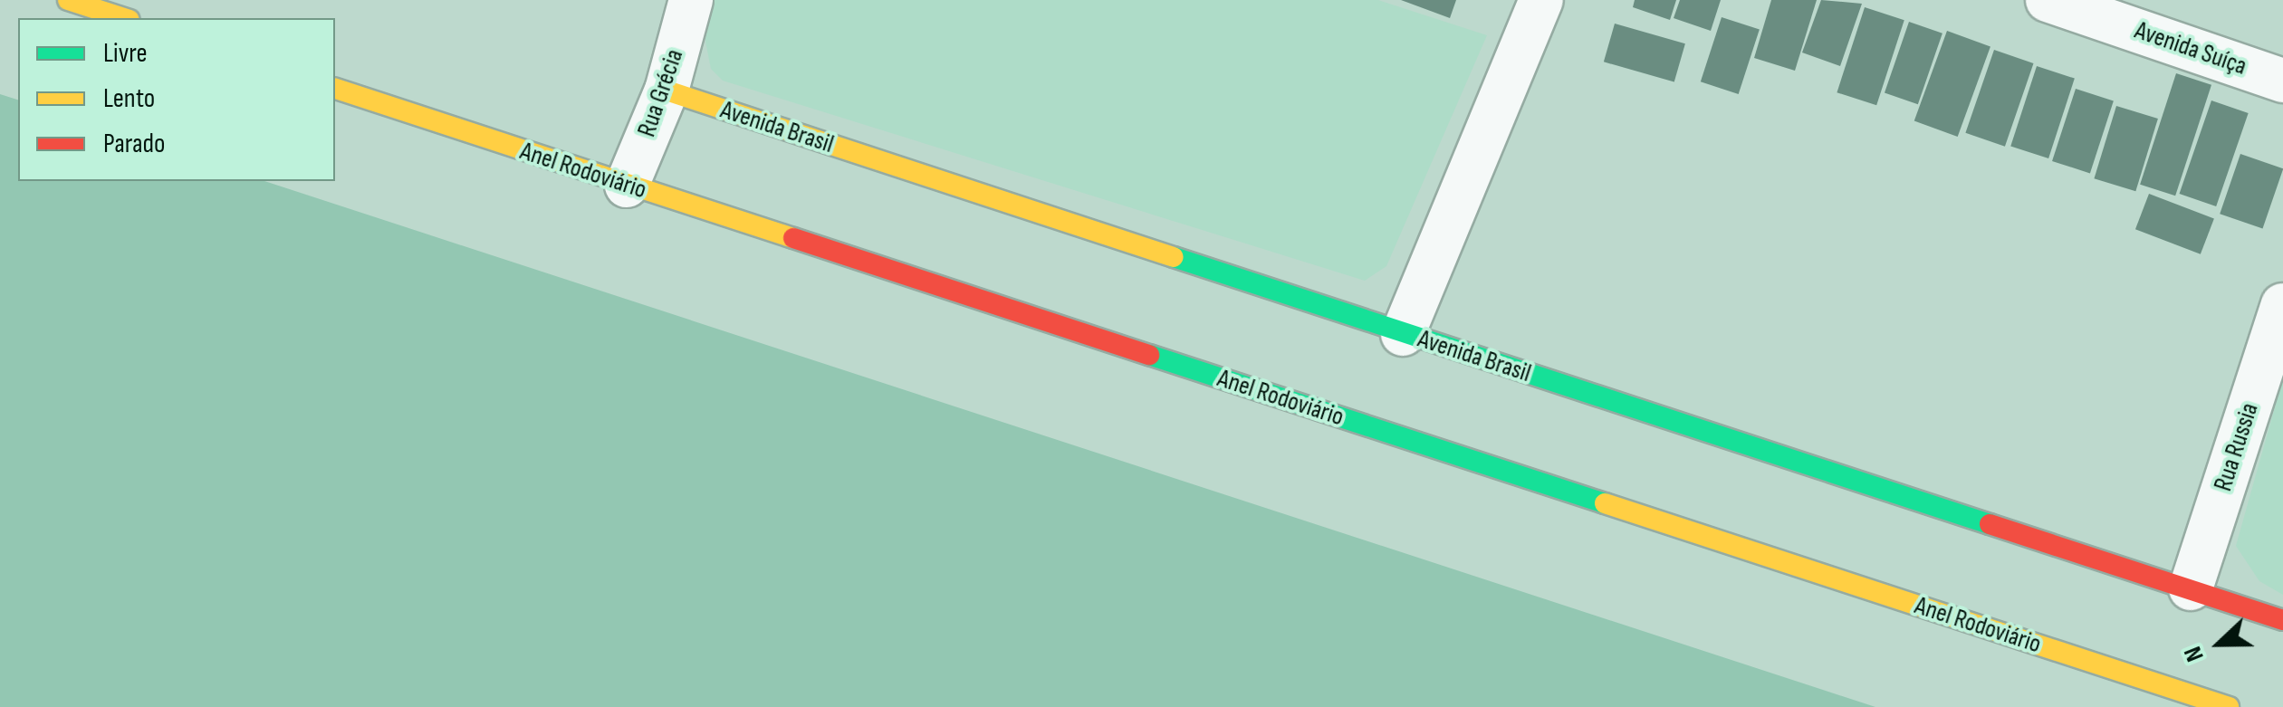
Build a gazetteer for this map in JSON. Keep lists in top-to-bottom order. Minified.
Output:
{"streets":{"main road":["Avenida Brasil","Anel Rodoviário"],"street":["Avenida Suíça","Rua Grécia","Rua Russia"]},"crossings":[["Rua Grécia","Avenida Brasil"],["Rua Grécia","Anel Rodoviário"],["Avenida Brasil","Rua Russia"]],"legend":["Livre","Lento","Parado"],"north":"left"}
